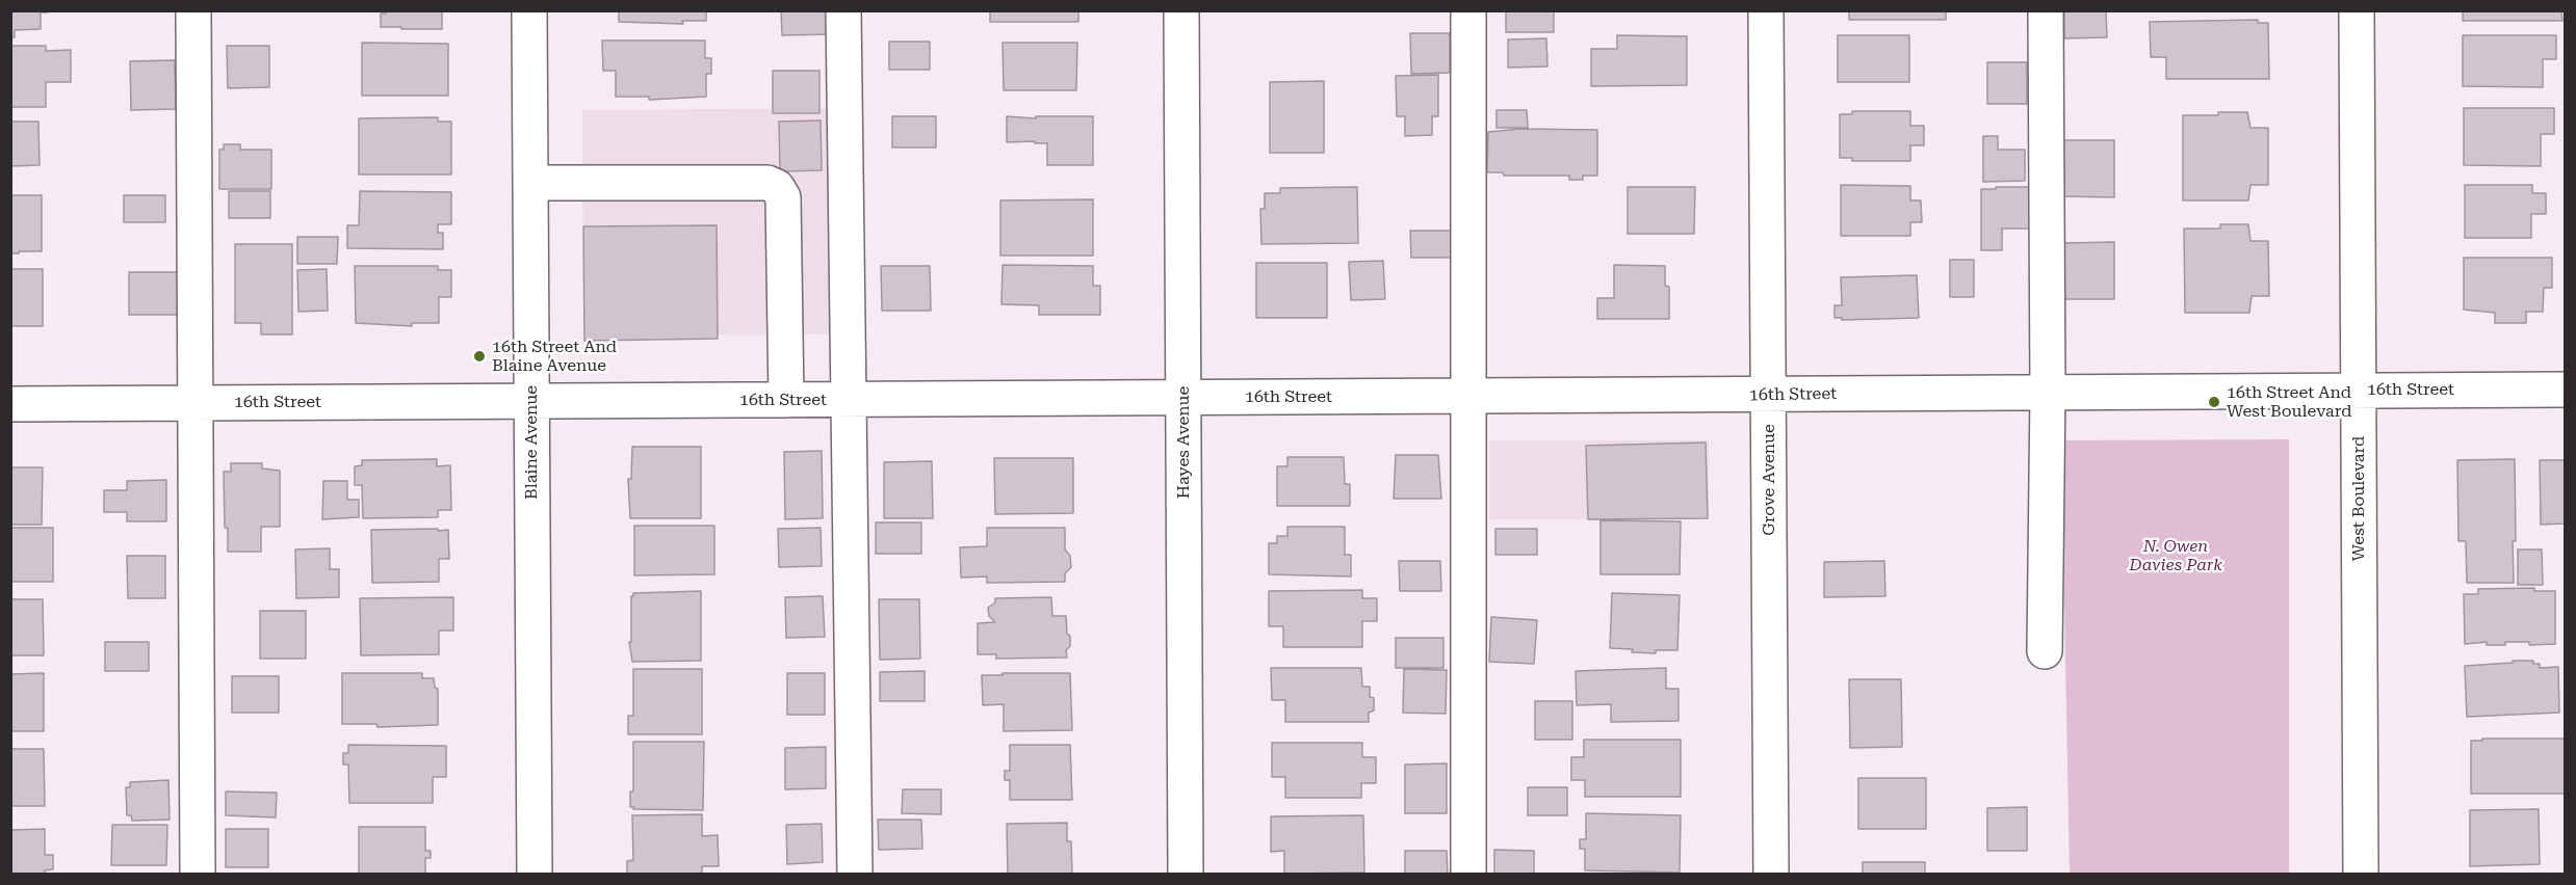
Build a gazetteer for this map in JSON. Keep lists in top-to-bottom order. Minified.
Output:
{"streets":{"street":["16th Street","Blaine Avenue","Hayes Avenue","Grove Avenue","West Boulevard"]},"crossings":[["16th Street","Blaine Avenue"],["16th Street","Hayes Avenue"],["16th Street","Grove Avenue"],["16th Street","West Boulevard"]],"parks":["N. Owen Davies Park"],"places":["16th Street And Blaine Avenue","16th Street And West Boulevard"]}
